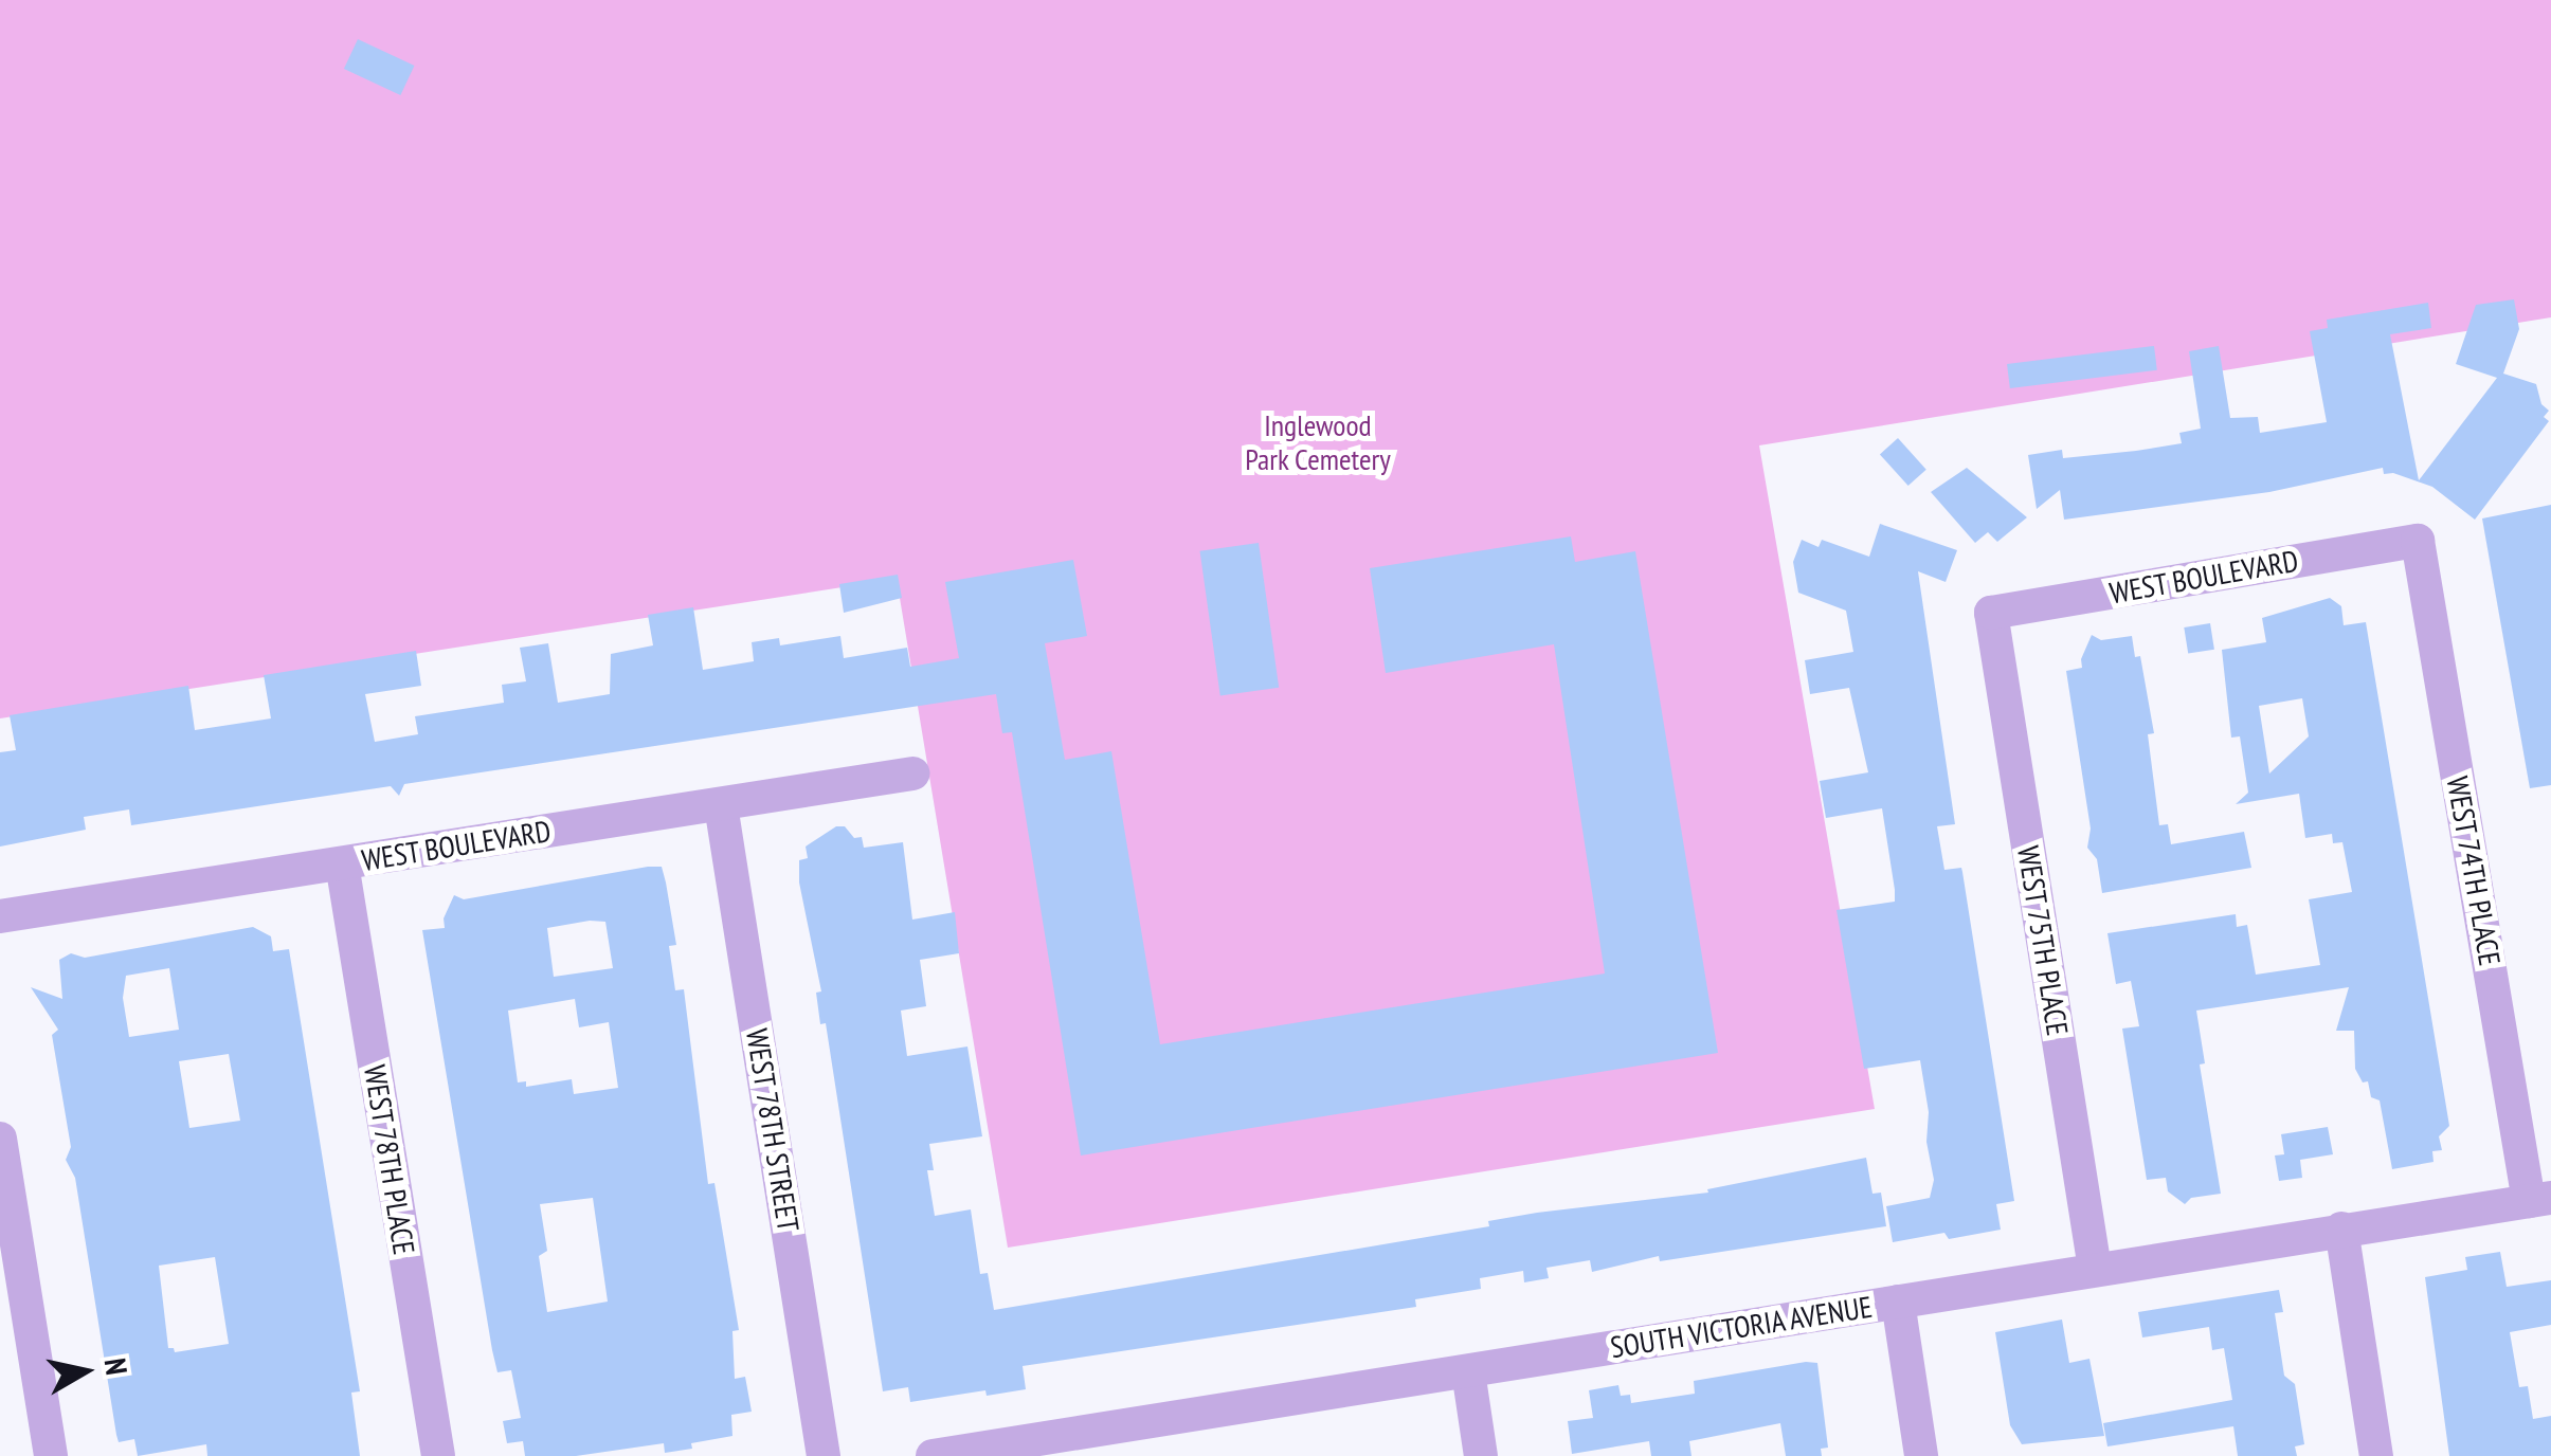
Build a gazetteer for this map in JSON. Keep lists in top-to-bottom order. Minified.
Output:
{"streets":{"street":["WEST BOULEVARD","WEST 74TH PLACE","WEST 75TH PLACE","WEST 78TH STREET","WEST 78TH PLACE","SOUTH VICTORIA AVENUE"]},"crossings":[["WEST BOULEVARD","WEST 74TH PLACE"],["WEST BOULEVARD","WEST 75TH PLACE"],["WEST BOULEVARD","WEST 78TH STREET"],["WEST BOULEVARD","WEST 78TH PLACE"],["WEST 74TH PLACE","SOUTH VICTORIA AVENUE"],["WEST 75TH PLACE","SOUTH VICTORIA AVENUE"]],"parks":["Inglewood Park Cemetery"],"north":"right"}
